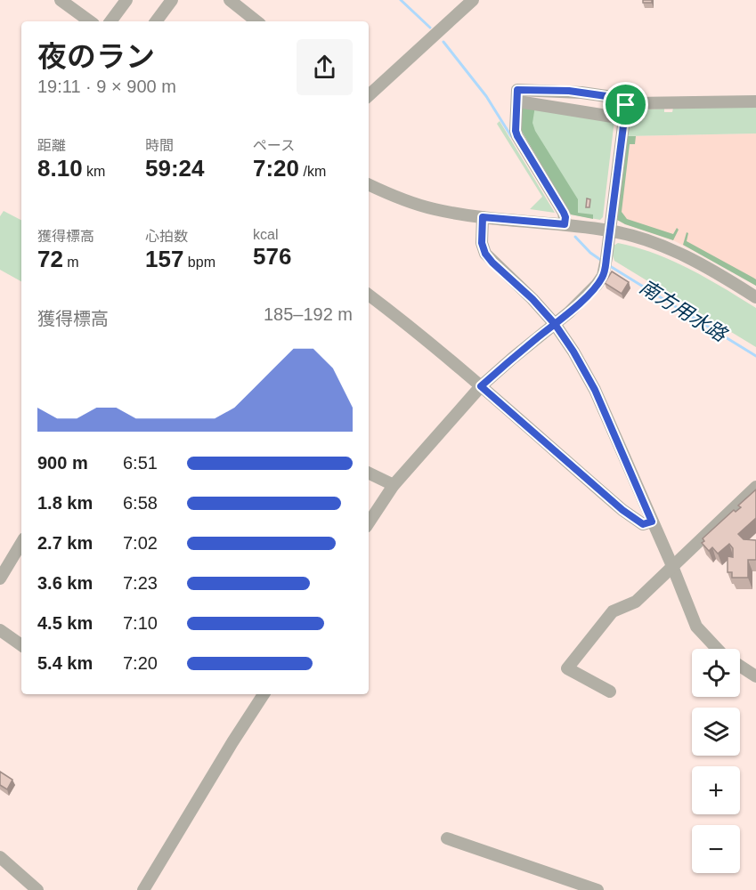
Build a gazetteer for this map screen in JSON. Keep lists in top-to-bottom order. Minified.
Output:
{"water":["南方用水路"],"page":{"heading":["夜のラン","19:11 · 9 × 900 m"],"stats":[["距離","8.10 km"],["時間","59:24"],["ペース","7:20 /km"],["獲得標高","72 m"],["心拍数","157 bpm"],["kcal","576"]],"chart":["獲得標高","185–192 m"],"list":[{"name":"900 m","note":"6:51"},{"name":"1.8 km","note":"6:58"},{"name":"2.7 km","note":"7:02"},{"name":"3.6 km","note":"7:23"},{"name":"4.5 km","note":"7:10"},{"name":"5.4 km","note":"7:20"}],"map_buttons":["+","−"]}}
